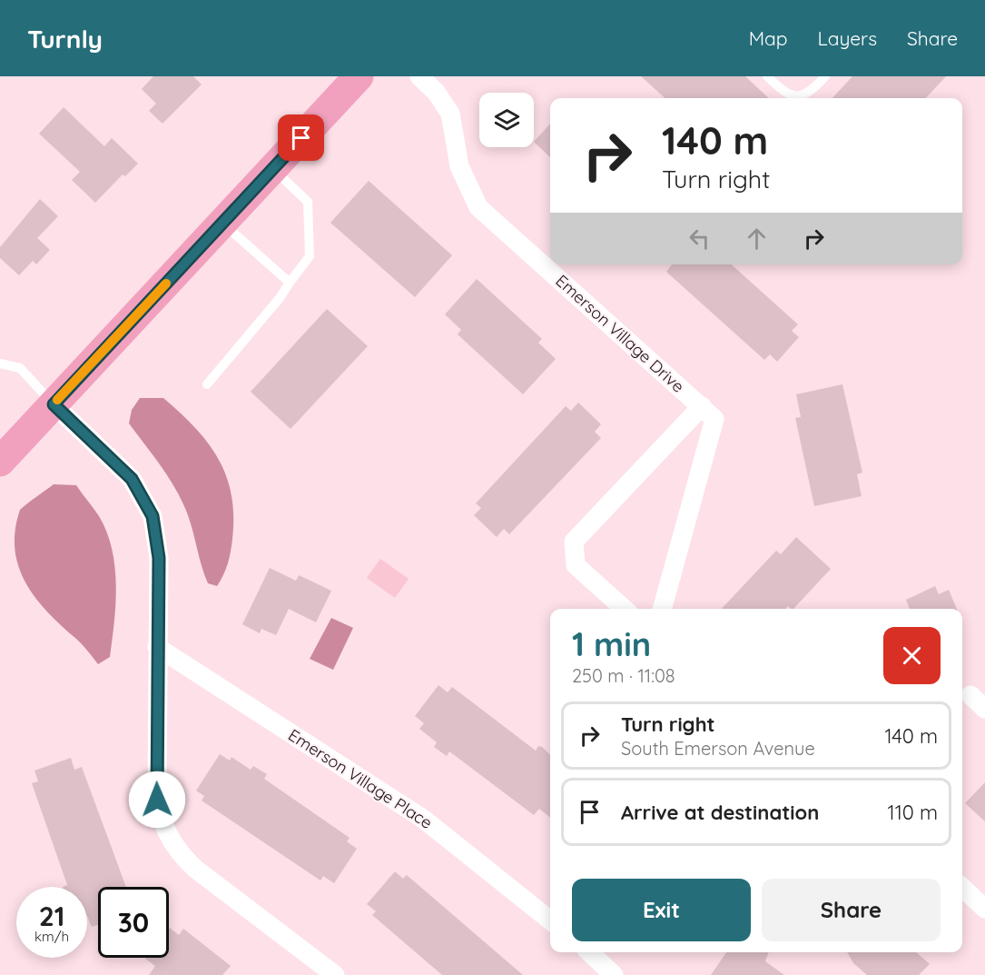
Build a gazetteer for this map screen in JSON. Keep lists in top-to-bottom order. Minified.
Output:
{"streets":{"street":["Emerson Village Drive","Emerson Village Place"]},"page":{"header":"Turnly","nav":["Map","Layers","Share"],"turn":["140 m","Turn right"],"heading":["1 min","250 m · 11:08"],"list":[{"name":"Turn right","note":"South Emerson Avenue","value":"140 m"},{"name":"Arrive at destination","value":"110 m"}],"buttons":["Exit","Share"],"speed":"21 km/h","limit":"30"}}
